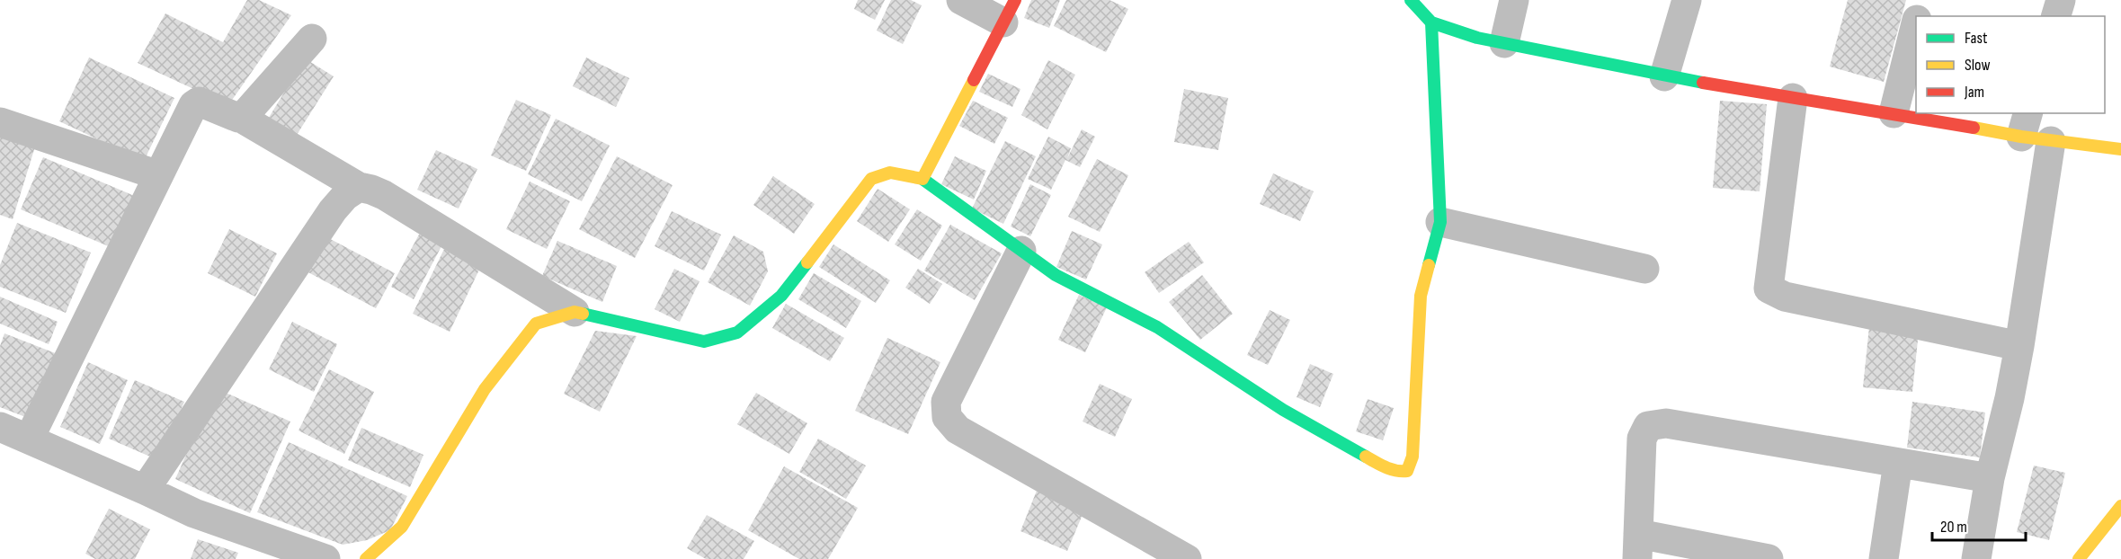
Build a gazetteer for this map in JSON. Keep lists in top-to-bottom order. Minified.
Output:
{"legend":["Fast","Slow","Jam"],"scale_bar":"20 m"}
